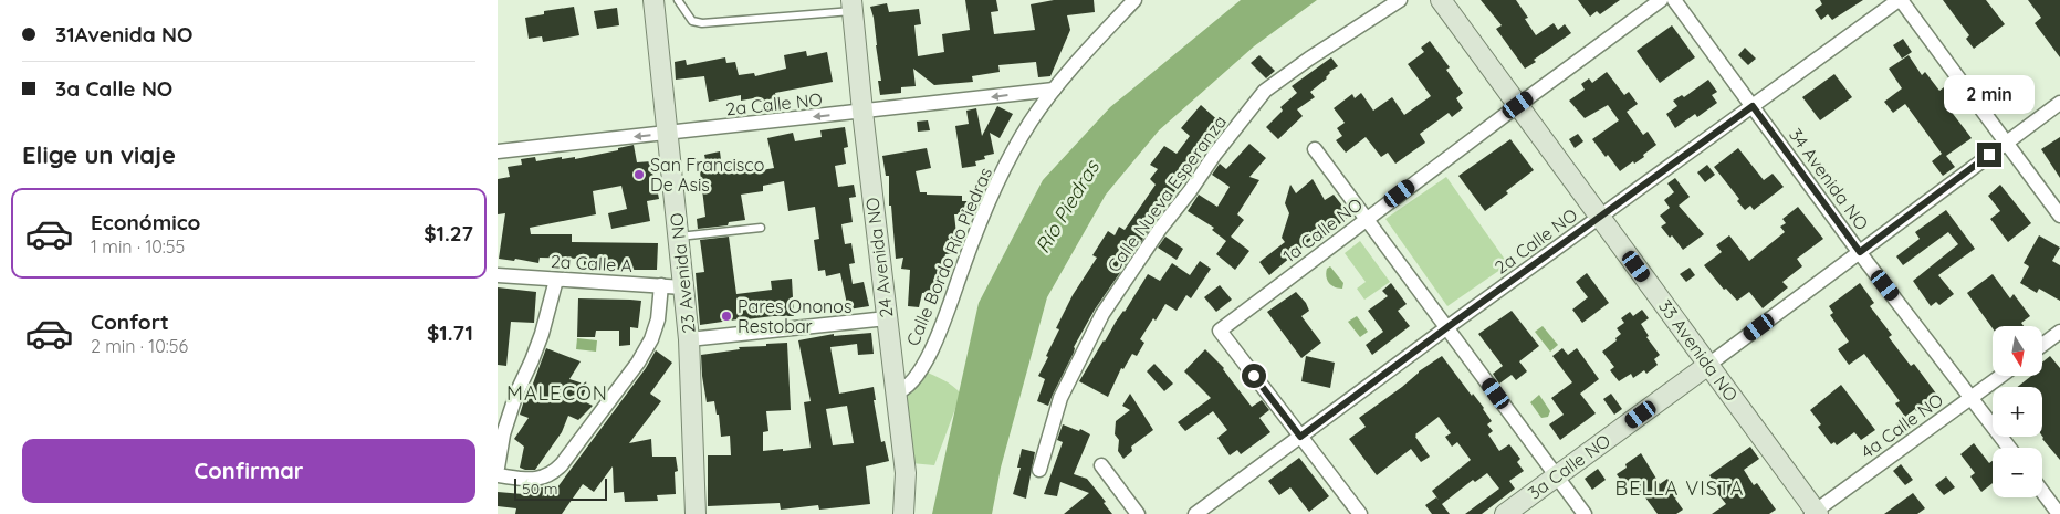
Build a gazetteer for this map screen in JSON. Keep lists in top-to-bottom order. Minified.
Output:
{"streets":{"street":["2a Calle NO","34 Avenida NO","Calle Nueva Esperanza","1a Calle NO","Calle Bordo Río Piedras","24 Avenida NO","2a Calle A","23 Avenida NO","33 Avenida NO","4a Calle NO","3a Calle NO"]},"crossings":[["2a Calle NO","34 Avenida NO"],["2a Calle NO","1a Calle NO"],["2a Calle NO","Calle Bordo Río Piedras"],["2a Calle NO","24 Avenida NO"],["2a Calle NO","23 Avenida NO"],["2a Calle NO","33 Avenida NO"],["34 Avenida NO","4a Calle NO"],["34 Avenida NO","3a Calle NO"],["1a Calle NO","33 Avenida NO"],["Calle Bordo Río Piedras","24 Avenida NO"],["2a Calle A","23 Avenida NO"],["33 Avenida NO","4a Calle NO"],["33 Avenida NO","3a Calle NO"]],"one_way":["2a Calle NO"],"districts":["MALECÓN","BELLA VISTA"],"water":["Río Piedras"],"places":["San Francisco De Asis","Pares Ononos Restobar"],"scale_bar":"50 m","north":"bottom","page":{"banner":["31Avenida NO","3a Calle NO"],"bubble":"2 min","heading":"Elige un viaje","list":[{"name":"Económico","note":"1 min · 10:55","value":"$1.27"},{"name":"Confort","note":"2 min · 10:56","value":"$1.71"}],"map_buttons":["+","−"],"buttons":"Confirmar","scale":"50 m"}}
